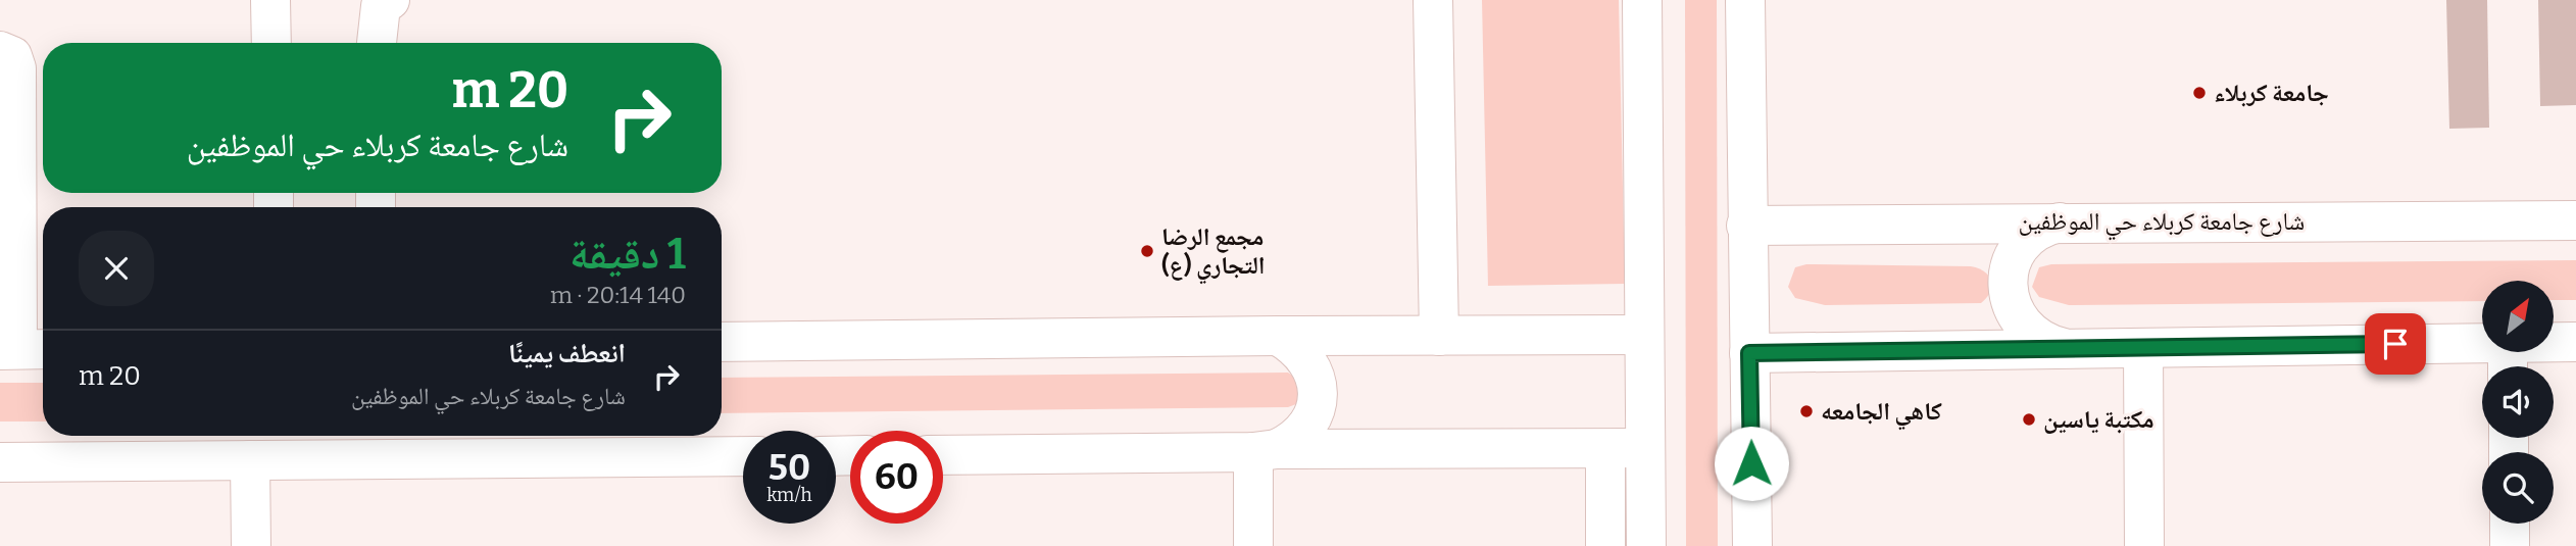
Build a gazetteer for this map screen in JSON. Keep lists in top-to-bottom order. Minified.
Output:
{"streets":{"main road":["شارع جامعة كربلاء حي الموظفين"]},"places":["جامعة كربلاء","مجمع الرضا (ع) التجاري","كاهي الجامعه","مكتبة ياسين"],"north":"top right","page":{"turn":["20 m","شارع جامعة كربلاء حي الموظفين"],"heading":["1 دقيقة","140 m · 20:14"],"list":[{"name":"انعطف يمينًا","note":"شارع جامعة كربلاء حي الموظفين","value":"20 m"}],"speed":"50 km/h","limit":"60"}}
